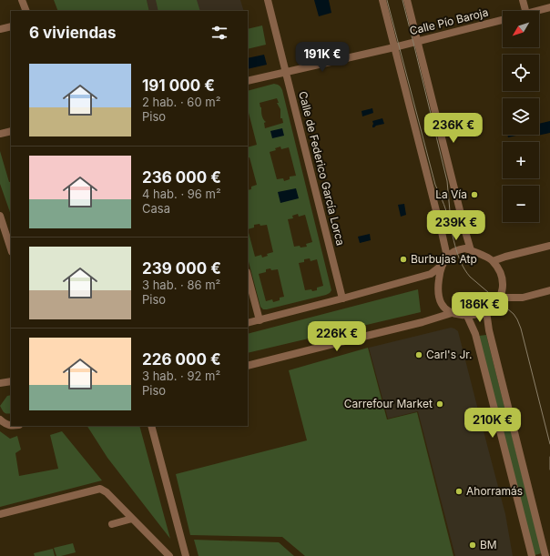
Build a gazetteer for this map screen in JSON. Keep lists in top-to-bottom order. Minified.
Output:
{"streets":{"street":["Calle Pío Baroja","Calle de Federico García Lorca"]},"crossings":[["Calle Pío Baroja","Calle de Federico García Lorca"]],"places":["La Vía","Burbujas Atp","Carl's Jr.","Carrefour Market","Ahorramás","BM"],"north":"bottom left","page":{"map_buttons":["+","−"],"heading":"6 viviendas","price":["191K €","236K €","239K €","186K €","226K €","210K €"],"list":[{"name":"191 000 €","note":"2 hab. · 60 m² · Piso"},{"name":"236 000 €","note":"4 hab. · 96 m² · Casa"},{"name":"239 000 €","note":"3 hab. · 86 m² · Piso"},{"name":"226 000 €","note":"3 hab. · 92 m² · Piso"}]}}
